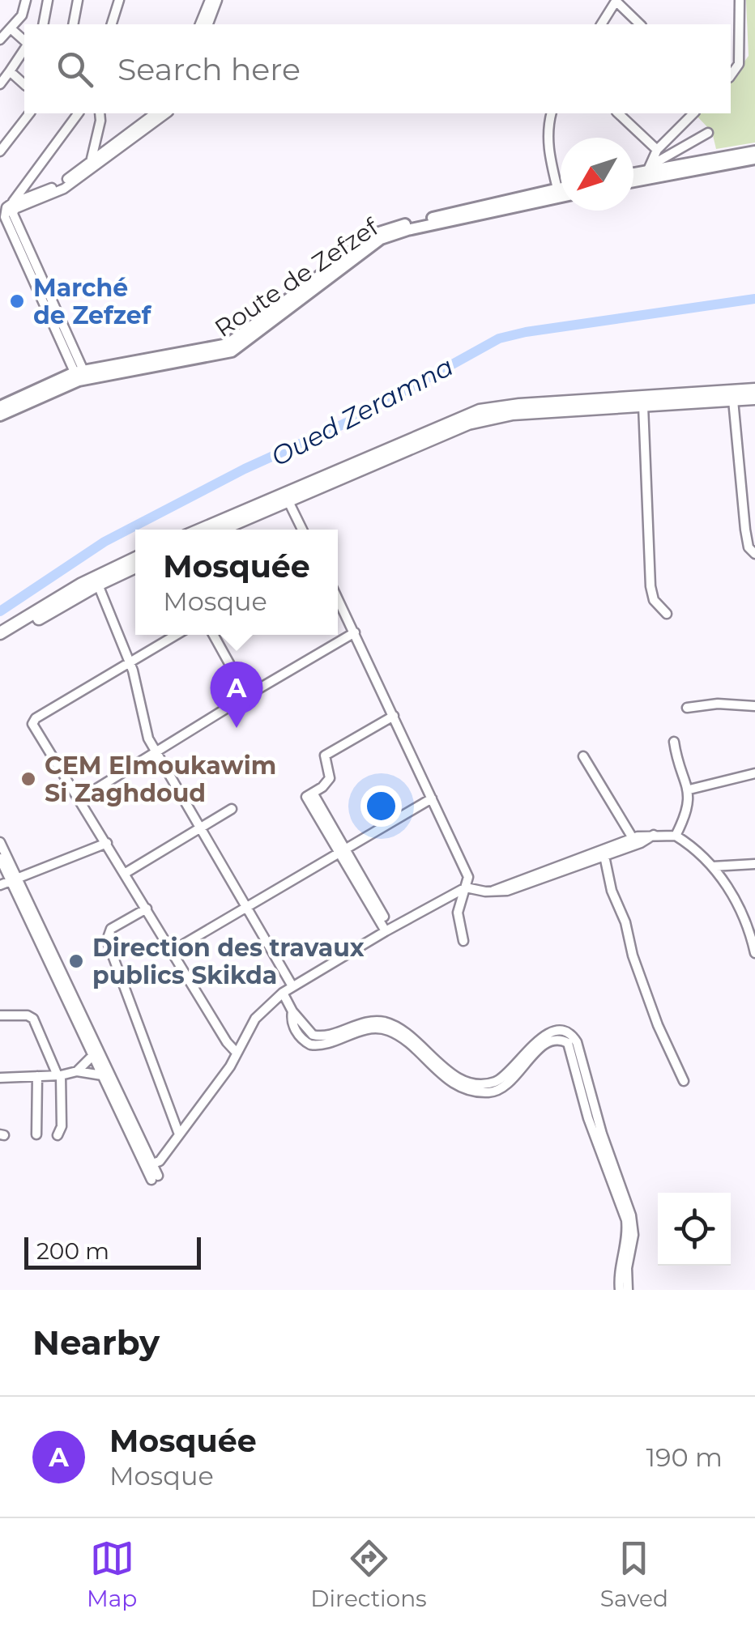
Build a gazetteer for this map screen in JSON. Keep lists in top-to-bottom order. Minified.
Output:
{"streets":{"main road":["Route de Zefzef"]},"water":["Oued Zeramna"],"places":["Marché de Zefzef","CEM Elmoukawim Si Zaghdoud","Direction des travaux publics Skikda"],"scale_bar":"200 m","north":"bottom left","page":{"search":"Search here","popup":["Mosquée","Mosque"],"pins":"A","scale":"200 m","heading":"Nearby","list":[{"mark":"A","name":"Mosquée","note":"Mosque","value":"190 m"}],"nav":["Map","Directions","Saved"]}}
